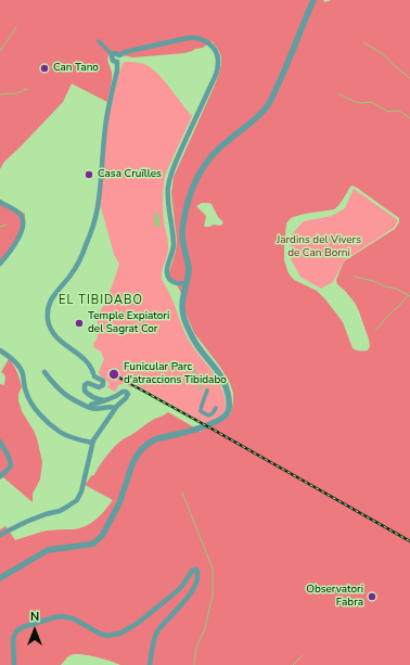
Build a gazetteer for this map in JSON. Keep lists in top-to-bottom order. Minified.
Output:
{"districts":["EL TIBIDABO"],"parks":["Jardins del Vivers de Can Borni"],"places":["Can Tano","Casa Cruïlles","Temple Expiatori del Sagrat Cor","Funicular Parc d'atraccions Tibidabo","Observatori Fabra"],"north":"top"}
